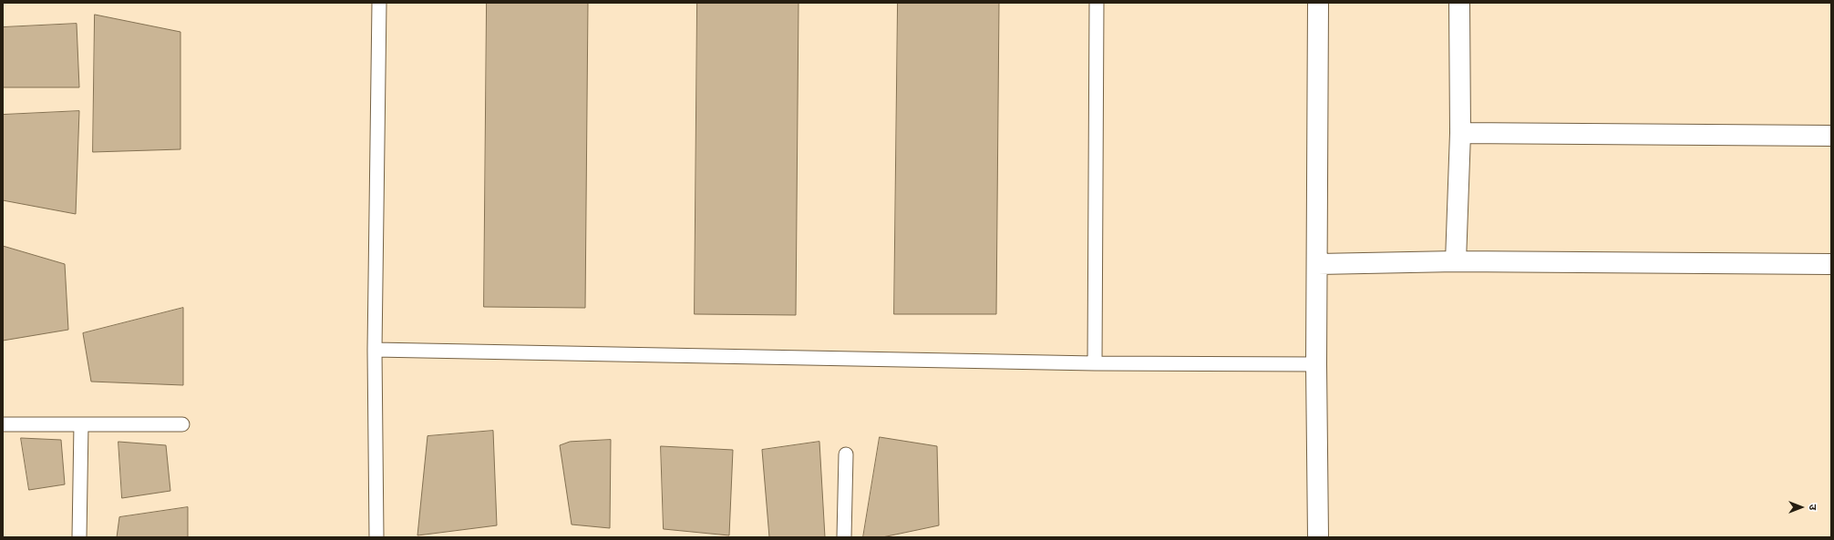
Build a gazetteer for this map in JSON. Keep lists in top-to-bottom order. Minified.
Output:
{"north":"right"}
